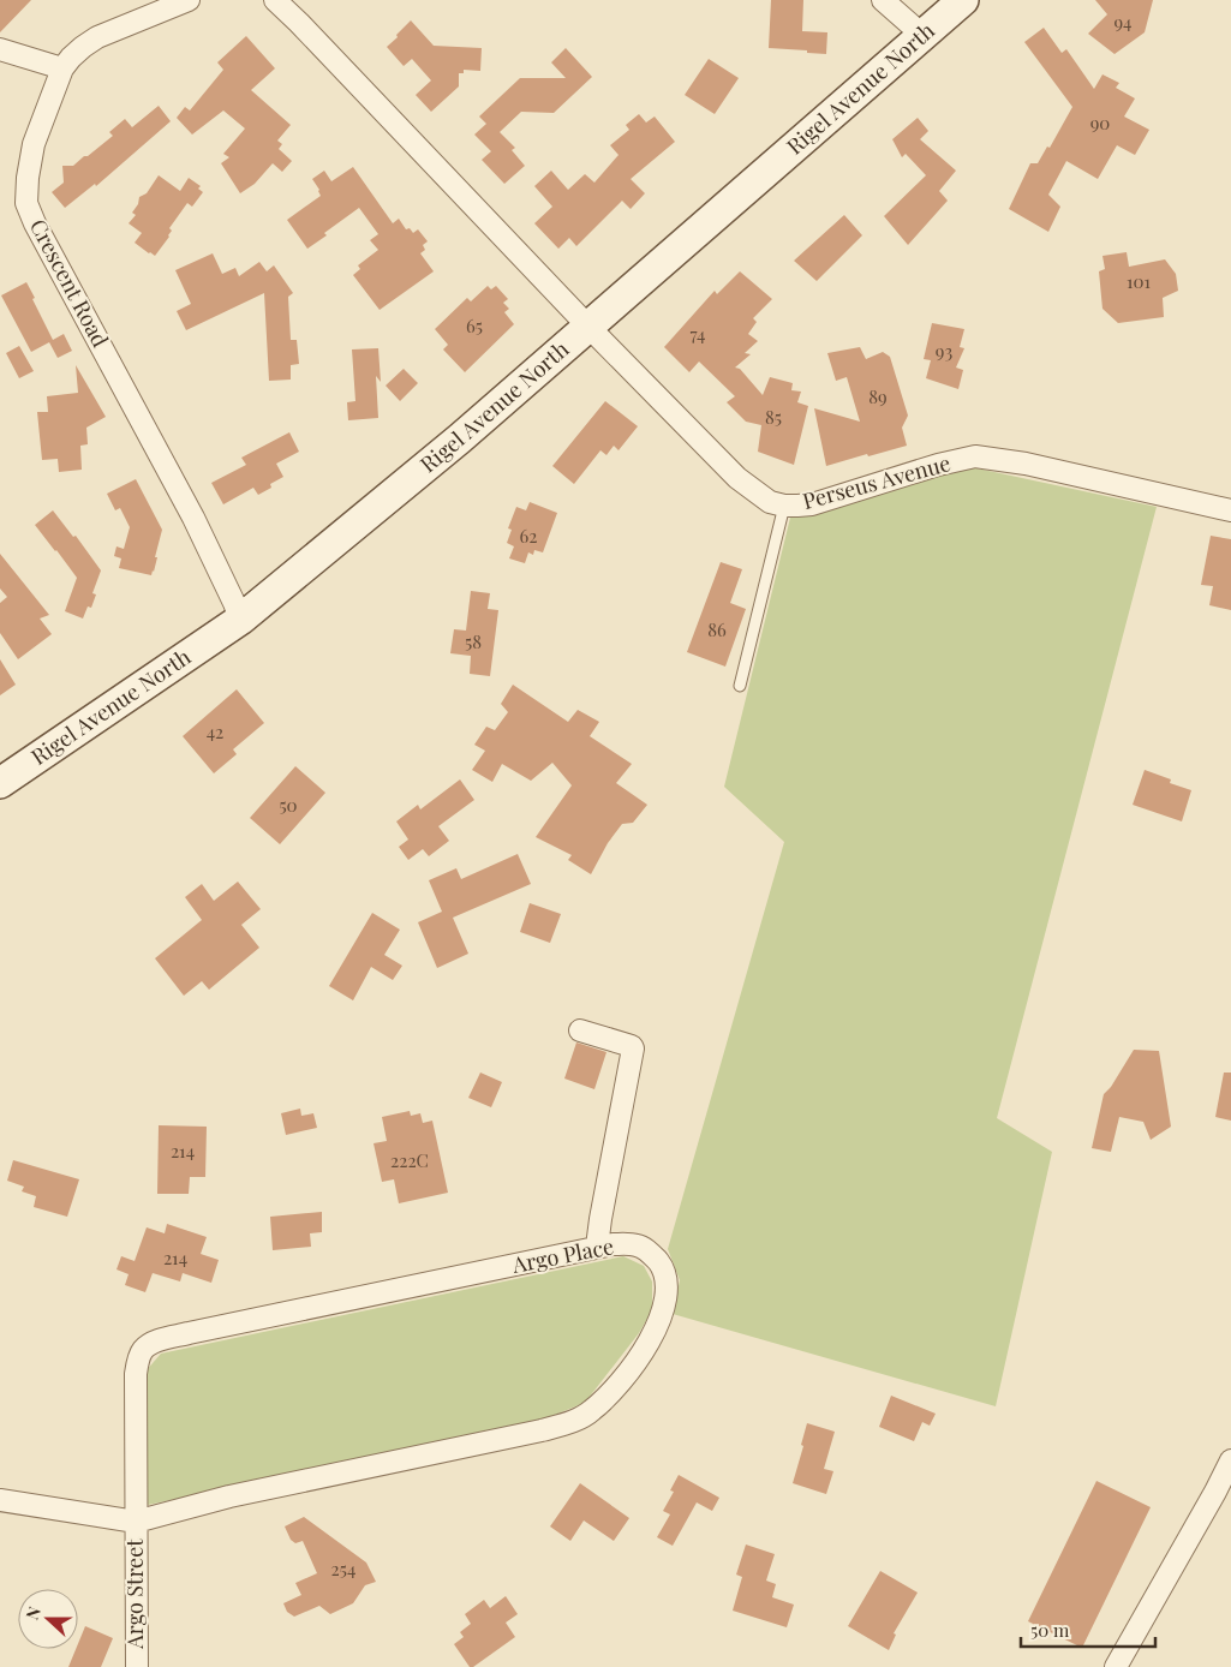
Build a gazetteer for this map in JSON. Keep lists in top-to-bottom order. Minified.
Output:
{"streets":{"main road":["Rigel Avenue North"],"street":["Crescent Road","Perseus Avenue","Argo Place","Argo Street"]},"crossings":[["Rigel Avenue North","Crescent Road"],["Rigel Avenue North","Perseus Avenue"],["Argo Place","Argo Street"]],"house_numbers":["94","90","101","65","74","93","89","85","62","86","58","42","50","214","222C","214","254"],"scale_bar":"50 m","north":"left"}
